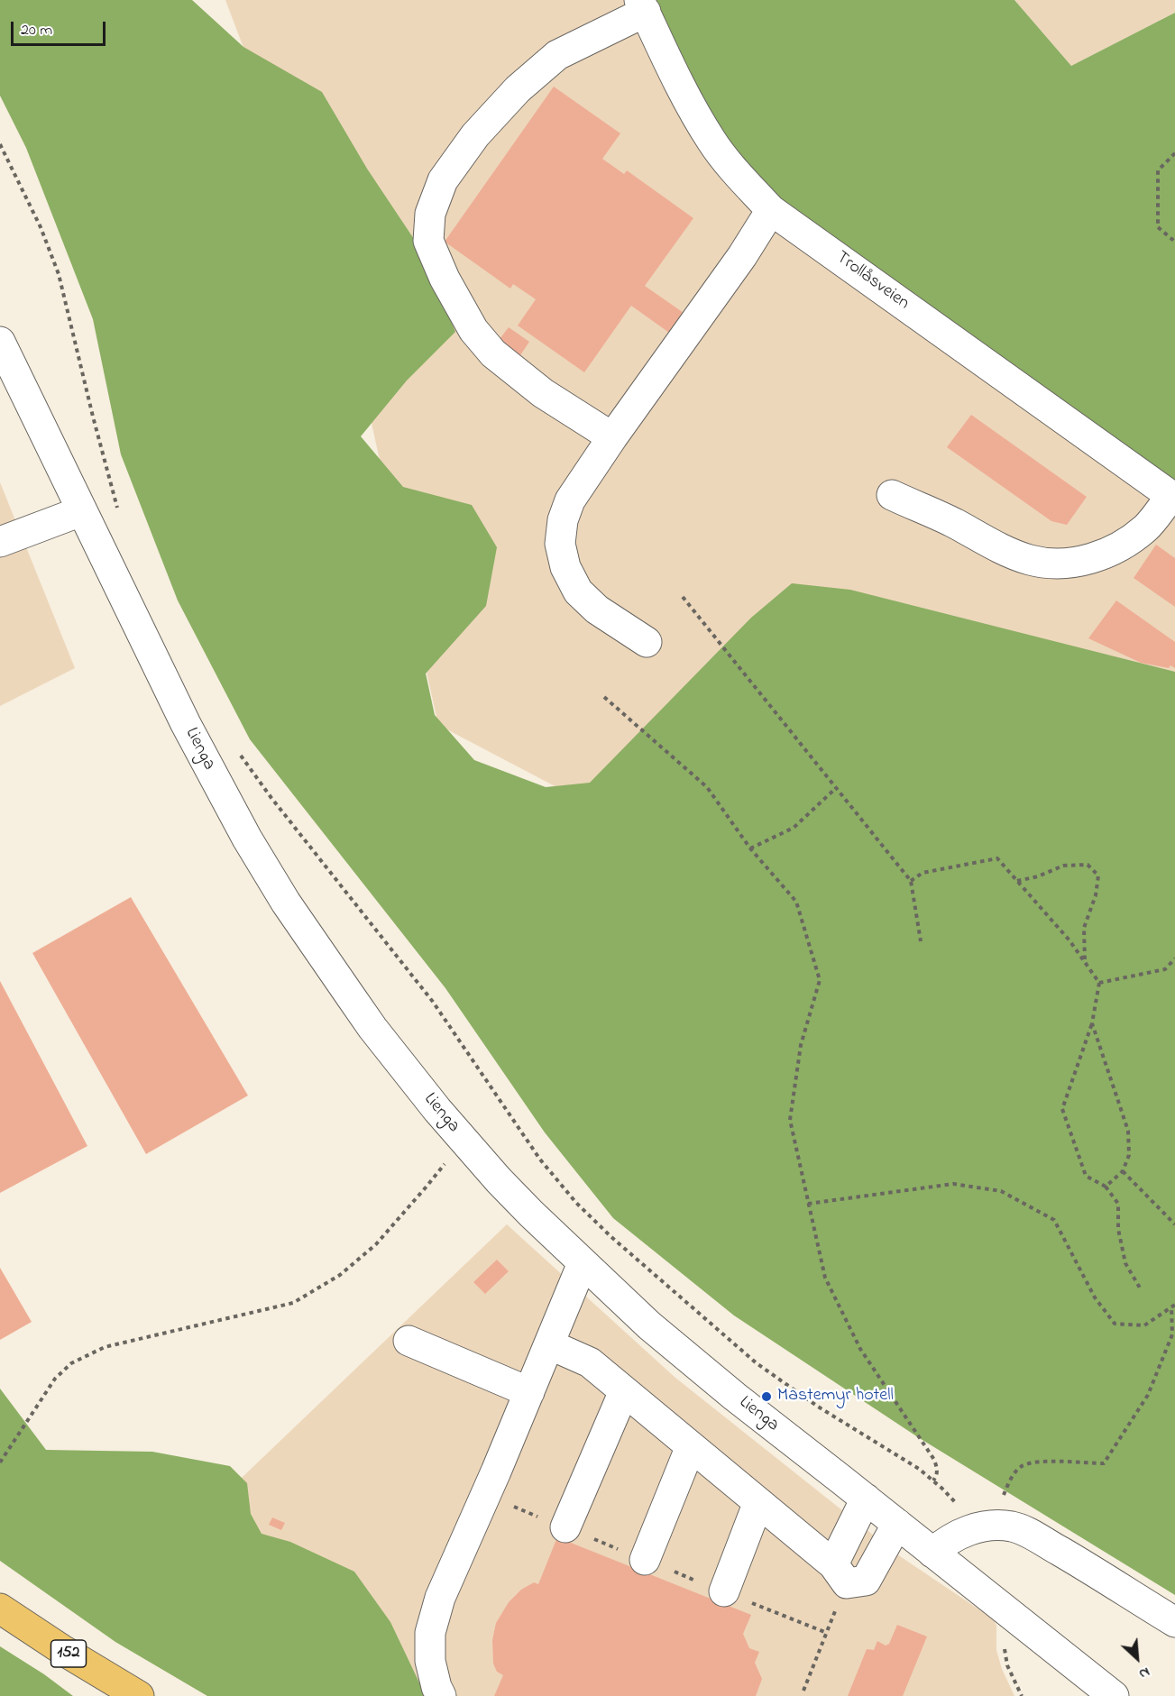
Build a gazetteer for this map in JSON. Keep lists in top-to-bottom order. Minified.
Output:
{"streets":{"main road":["152"],"street":["Trollåsveien","Lienga"]},"places":["Mastemyr hotell"],"scale_bar":"20 m","north":"bottom right"}
